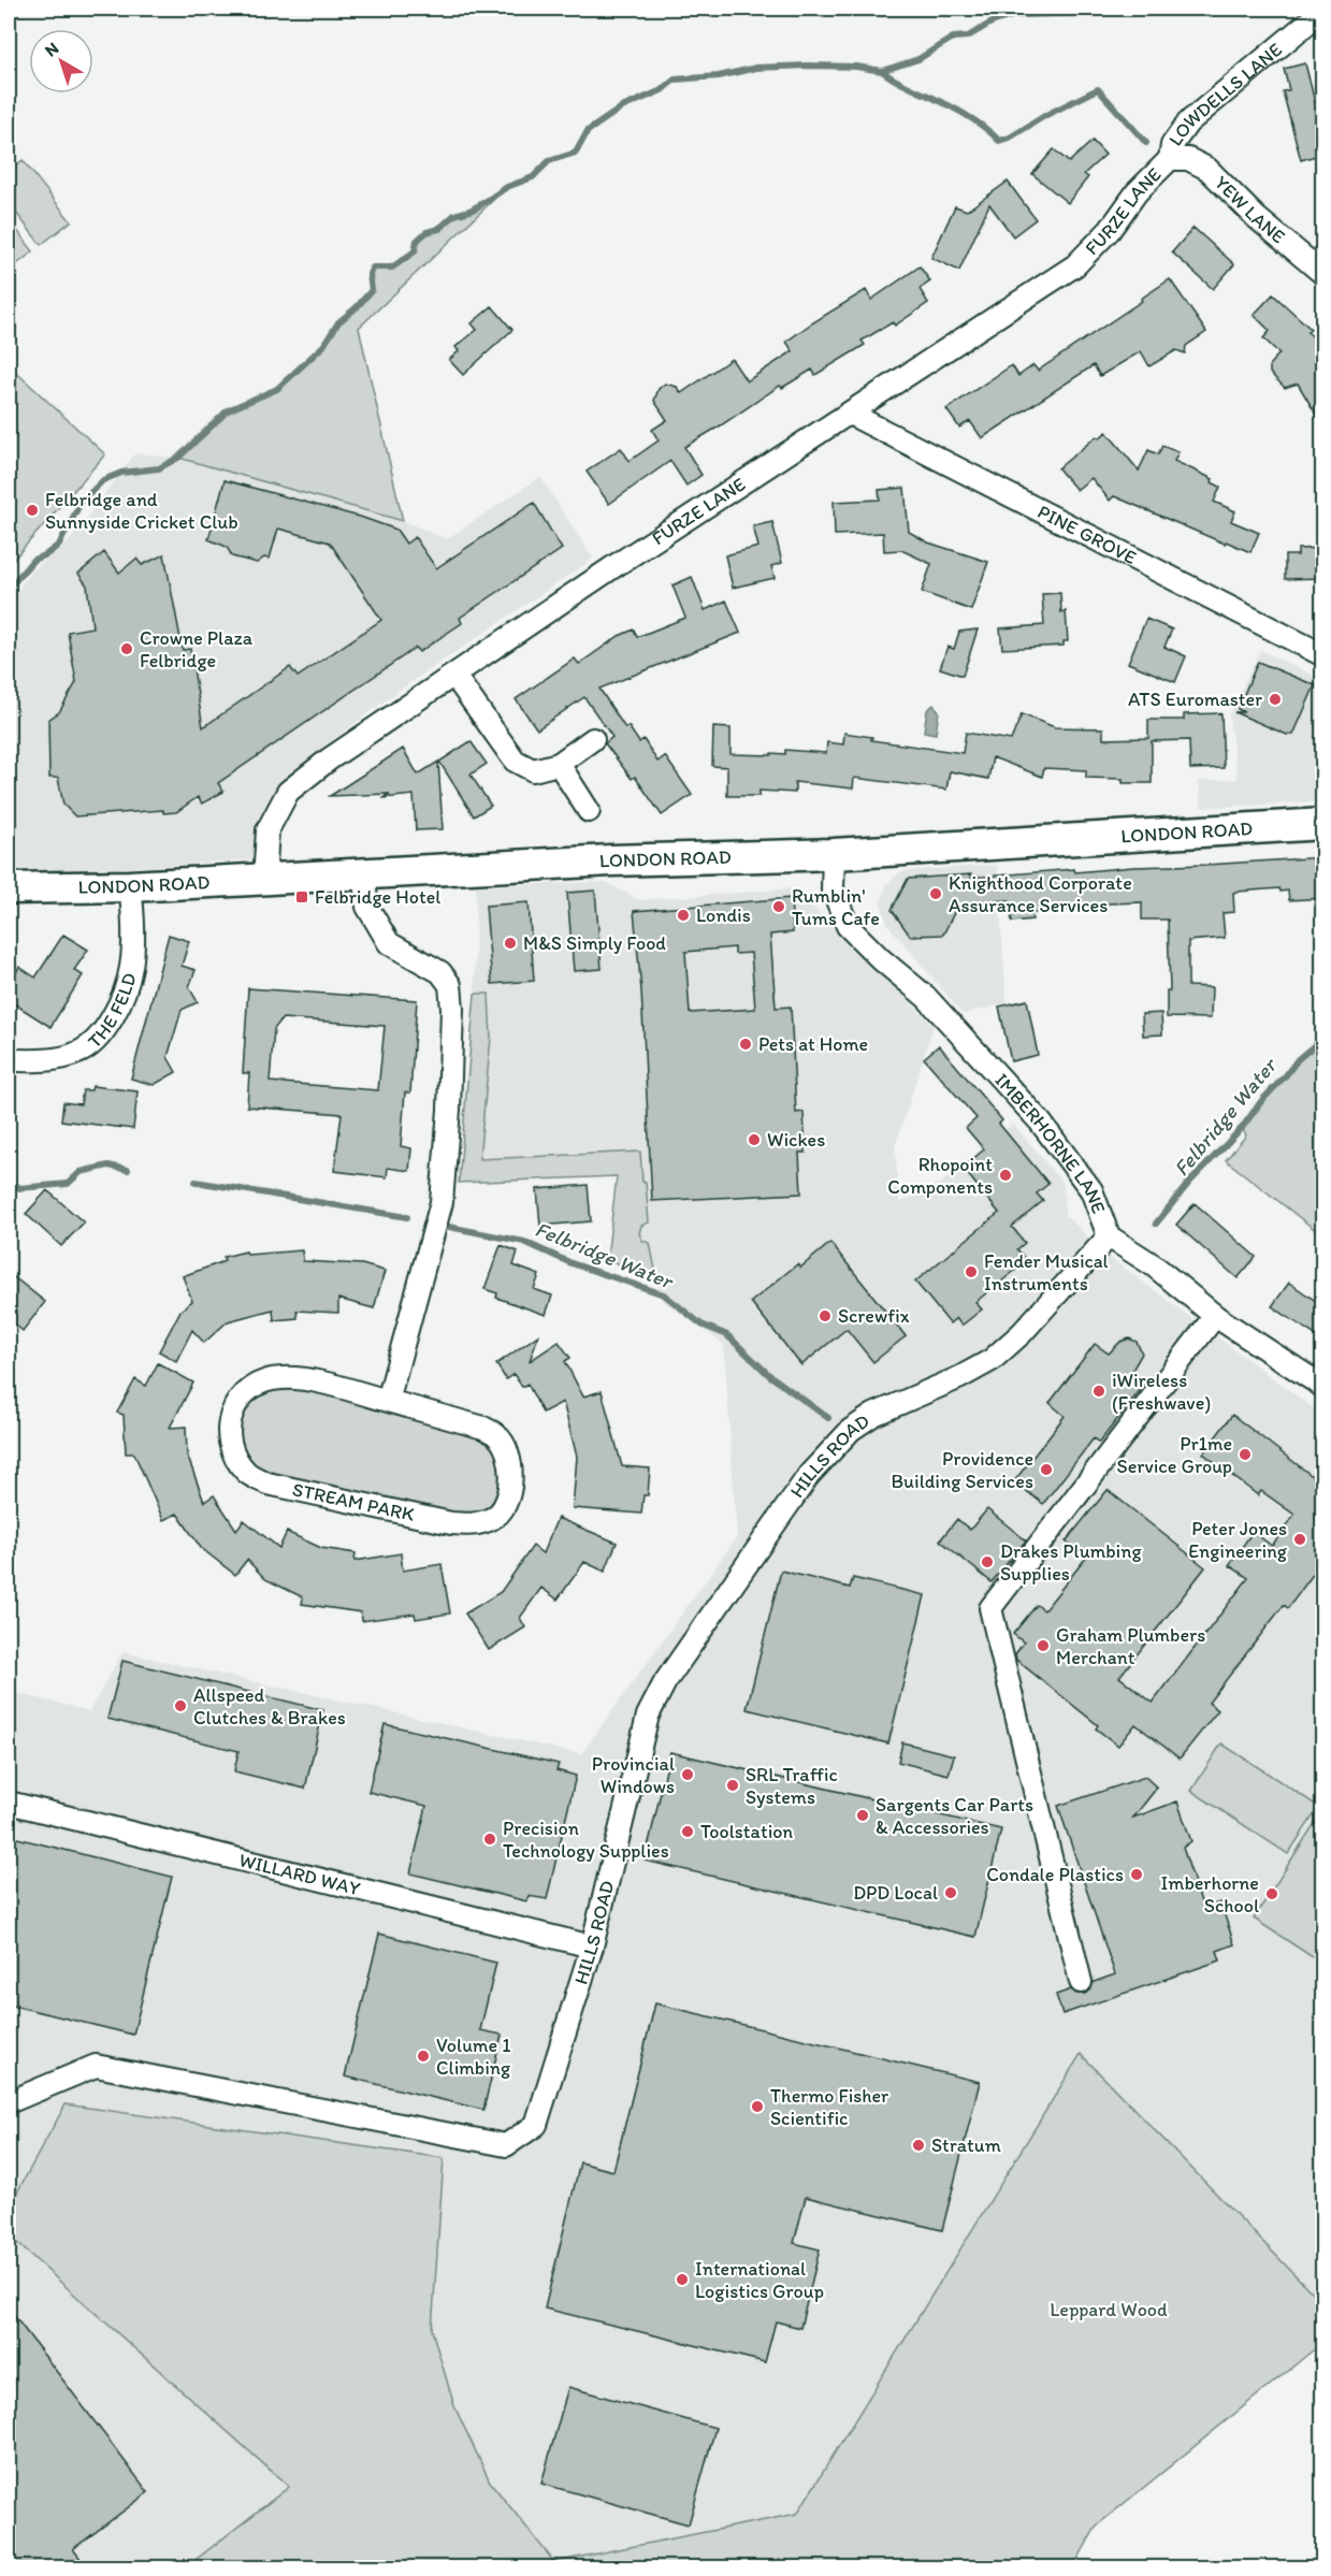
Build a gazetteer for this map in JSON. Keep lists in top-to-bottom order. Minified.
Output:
{"streets":{"highway":["LONDON ROAD"],"street":["LOWDELLS LANE","YEW LANE","FURZE LANE","PINE GROVE","THE FELD","IMBERHORNE LANE","HILLS ROAD","STREAM PARK","WILLARD WAY"]},"crossings":[["LOWDELLS LANE","YEW LANE"],["LOWDELLS LANE","FURZE LANE"],["YEW LANE","FURZE LANE"],["FURZE LANE","PINE GROVE"],["FURZE LANE","LONDON ROAD"],["LONDON ROAD","THE FELD"],["LONDON ROAD","IMBERHORNE LANE"],["IMBERHORNE LANE","HILLS ROAD"],["HILLS ROAD","WILLARD WAY"]],"water":["Felbridge Water"],"parks":["Leppard Wood"],"places":{"other":["Felbridge and Sunnyside Cricket Club","Crowne Plaza Felbridge","ATS Euromaster","Knighthood Corporate Assurance Services","Rumblin' Tums Cafe","Londis","M&S Simply Food","Pets at Home","Wickes","Rhopoint Components","Fender Musical Instruments","Screwfix","iWireless (Freshwave)","Pr1me Service Group","Providence Building Services","Peter Jones Engineering","Drakes Plumbing Supplies","Graham Plumbers Merchant","Allspeed Clutches & Brakes","Provincial Windows","SRL Traffic Systems","Sargents Car Parts & Accessories","Toolstation","Precision Technology Supplies","Condale Plastics","DPD Local","Imberhorne School","Volume 1 Climbing","Thermo Fisher Scientific","Stratum","International Logistics Group"],"transit":["Felbridge Hotel"]},"north":"top left"}
